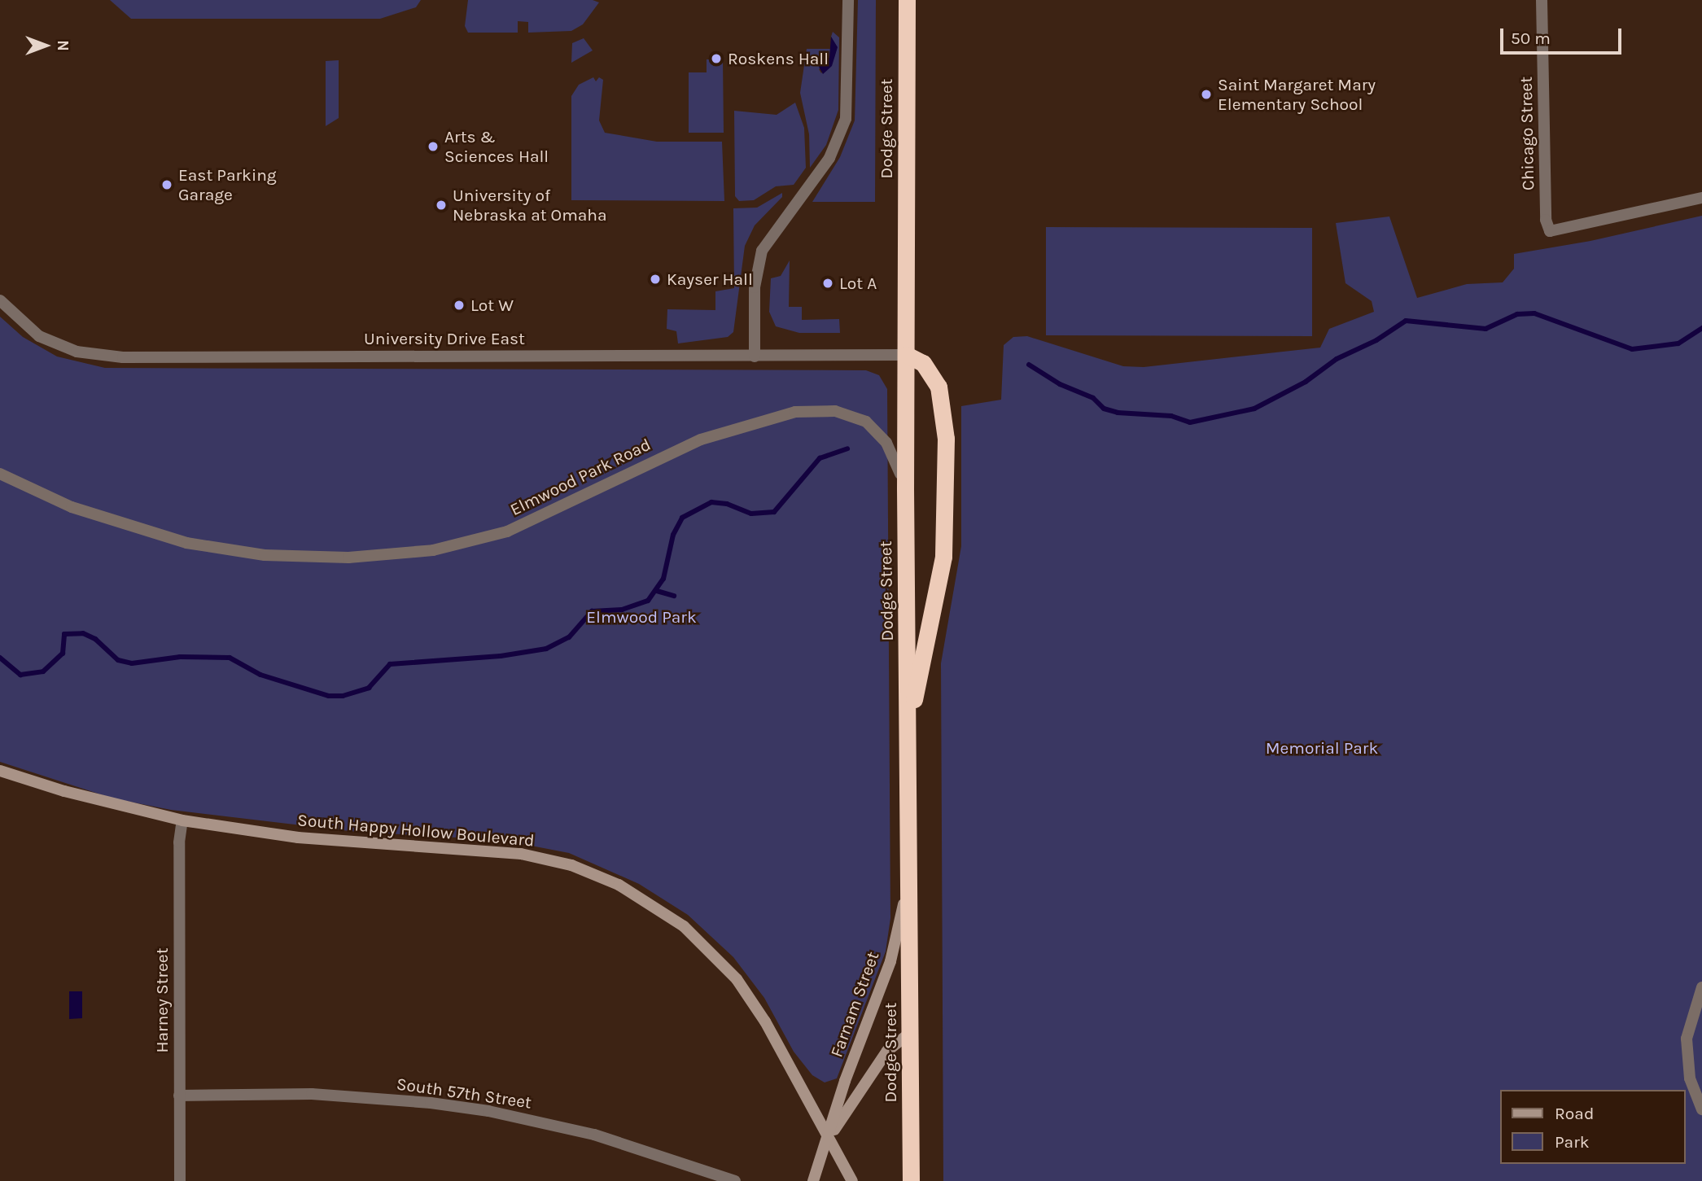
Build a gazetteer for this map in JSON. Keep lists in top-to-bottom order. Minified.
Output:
{"streets":{"highway":["Dodge Street"],"street":["Chicago Street","University Drive East","Elmwood Park Road","South Happy Hollow Boulevard","Harney Street","Farnam Street","South 57th Street"]},"crossings":[["Dodge Street","University Drive East"],["Dodge Street","Elmwood Park Road"],["Dodge Street","Farnam Street"],["South Happy Hollow Boulevard","Harney Street"],["South Happy Hollow Boulevard","Farnam Street"],["Harney Street","South 57th Street"]],"parks":["Elmwood Park","Memorial Park"],"places":["Roskens Hall","Saint Margaret Mary Elementary School","Arts & Sciences Hall","East Parking Garage","University of Nebraska at Omaha","Kayser Hall","Lot A","Lot W"],"legend":["Road","Park"],"scale_bar":"50 m","north":"right"}
